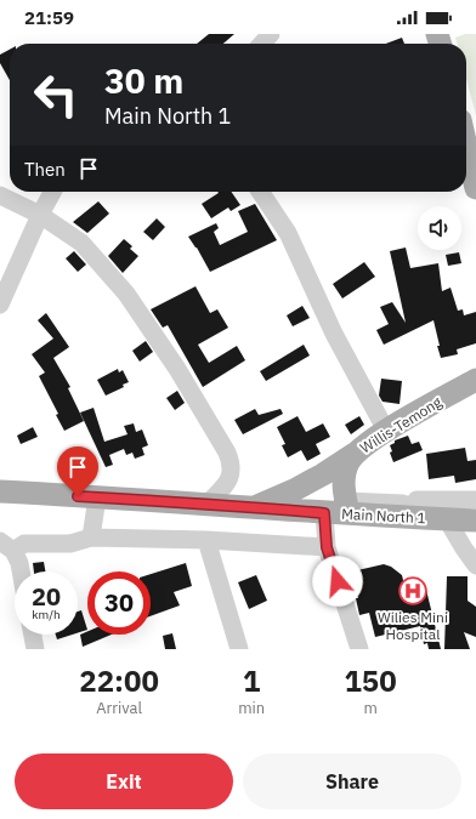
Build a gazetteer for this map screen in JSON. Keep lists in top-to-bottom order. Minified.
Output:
{"streets":{"main road":["Willis-Temong","Main North 1"]},"crossings":[["Willis-Temong","Main North 1"]],"places":{"hospital":["Wilies Mini Hospital"]},"page":{"status":"21:59","turn":["30 m","Main North 1"],"then":"Then","speed":"20 km/h","limit":"30","eta":["22:00","Arrival","1","min","150","m"],"buttons":["Exit","Share"]}}
